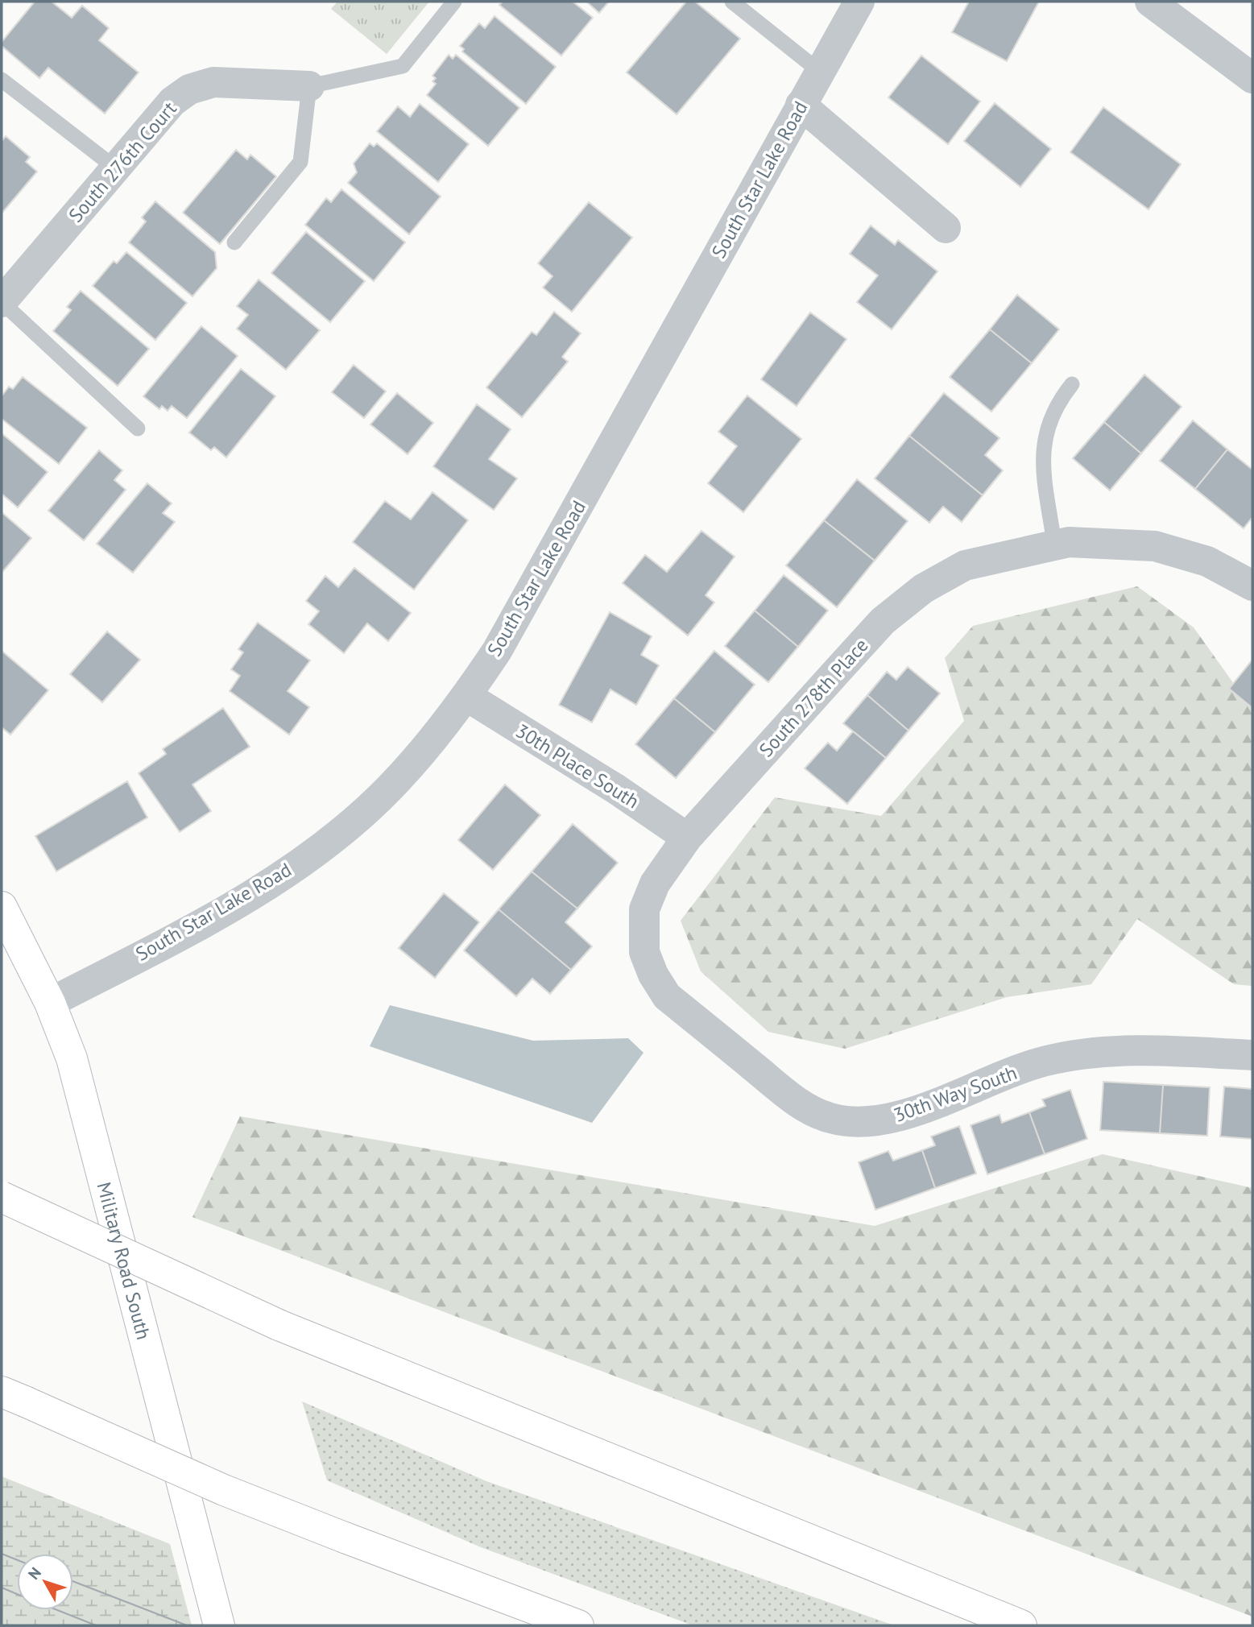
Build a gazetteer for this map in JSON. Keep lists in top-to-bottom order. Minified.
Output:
{"streets":{"main road":["Military Road South"],"street":["South 276th Court","South Star Lake Road","South 278th Place","30th Place South","30th Way South"]},"crossings":[["South Star Lake Road","30th Place South"],["South Star Lake Road","Military Road South"],["South 278th Place","30th Place South"],["South 278th Place","30th Way South"]],"north":"top left"}
